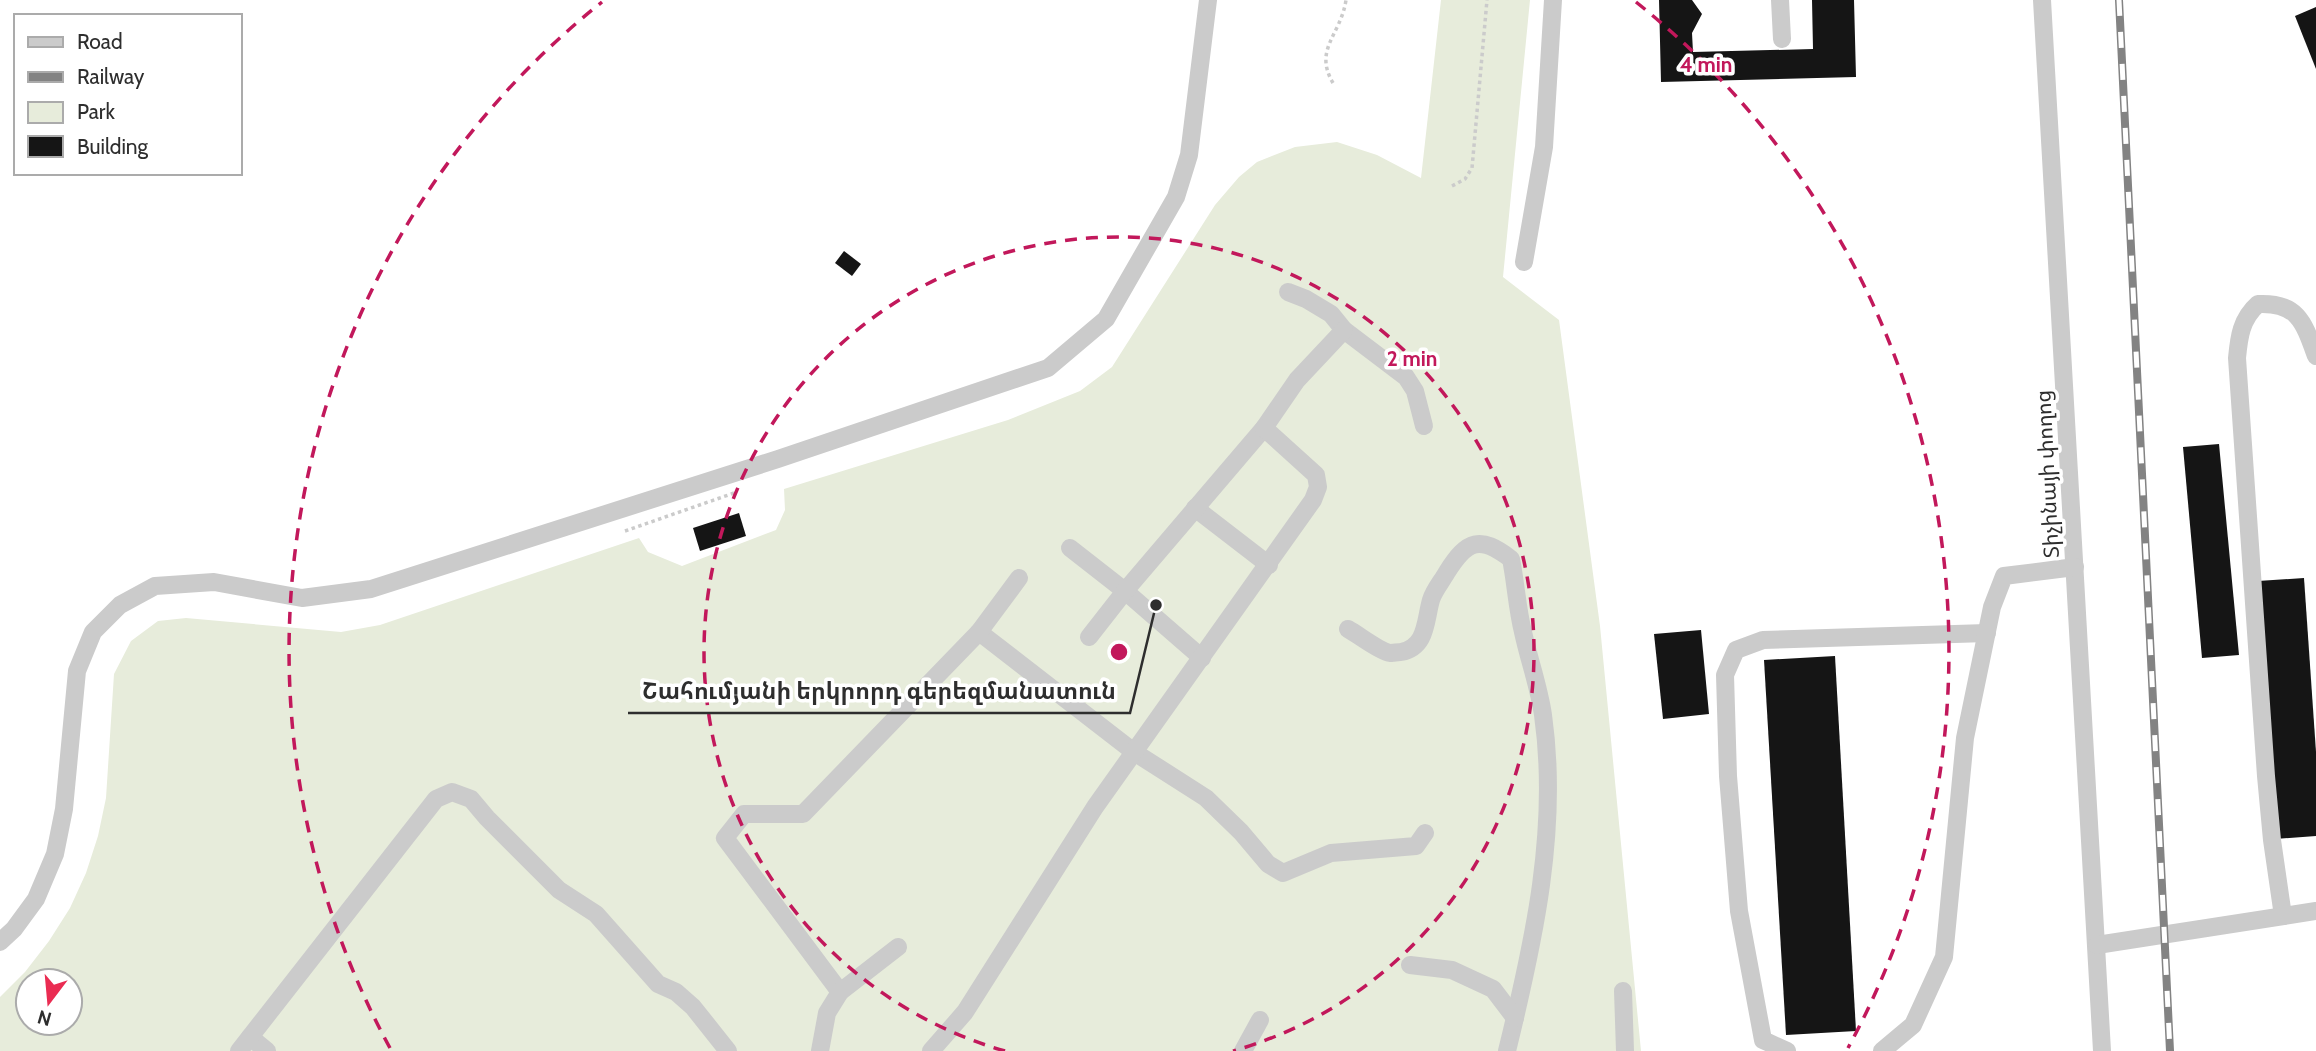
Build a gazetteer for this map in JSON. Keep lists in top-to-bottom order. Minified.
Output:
{"streets":{"street":["Տիչինայի փողոց"]},"places":["Շահումյանի երկրորդ գերեզմանատուն"],"legend":["Road","Railway","Park","Building"],"north":"bottom","rings":["4 min","2 min"]}
